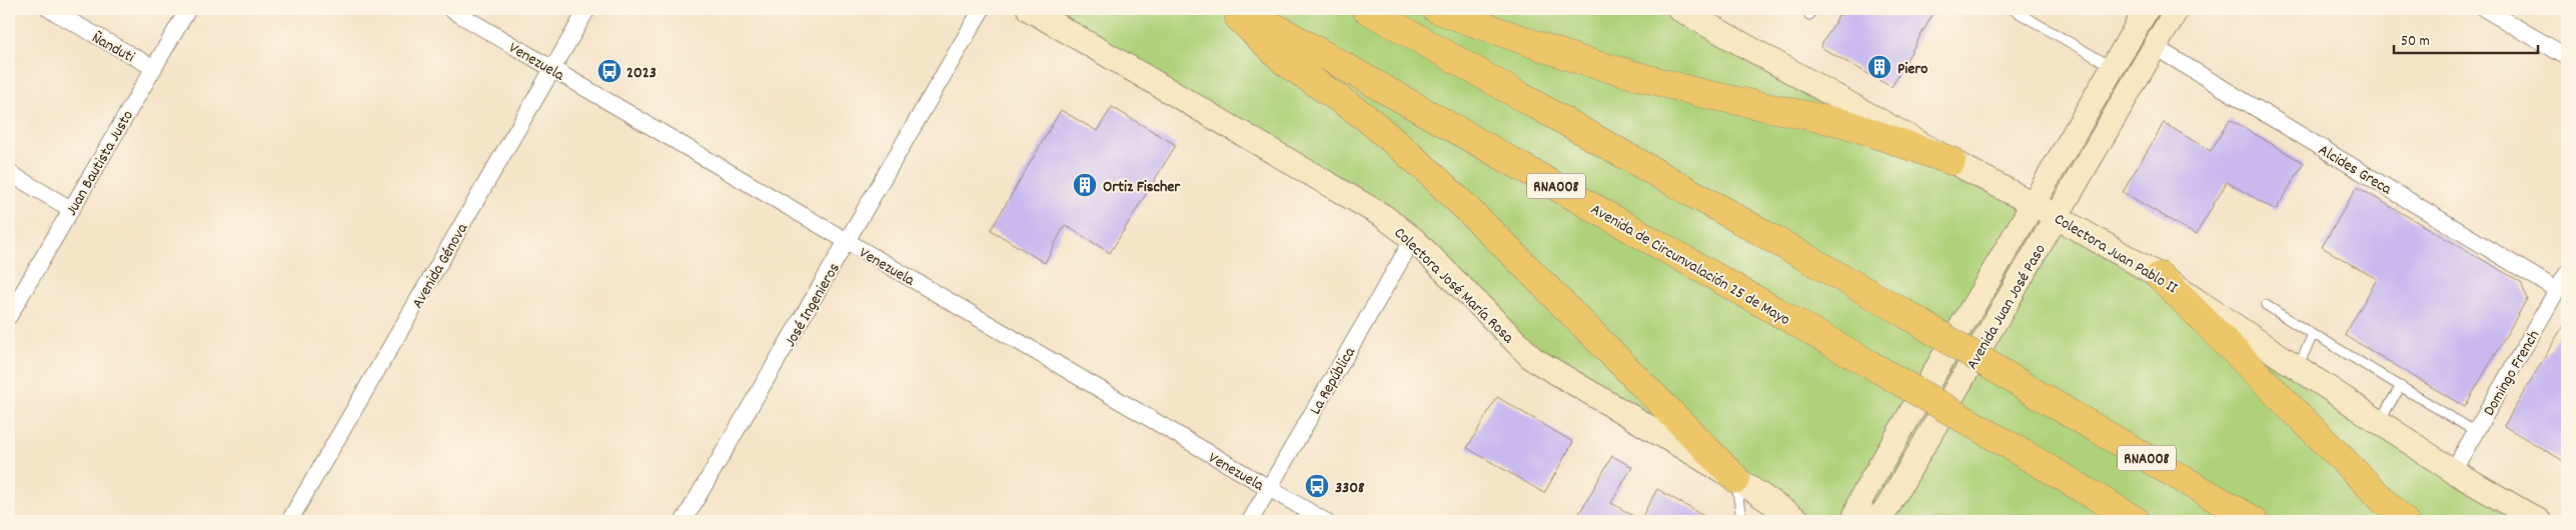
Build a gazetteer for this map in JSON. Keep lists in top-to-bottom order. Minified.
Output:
{"streets":{"highway":["RNA008","Avenida de Circunvalación 25 de Mayo"],"main road":["Colectora Juan Pablo II","Colectora José María Rosa","Avenida Juan José Paso"],"street":["Ñanduti","Venezuela","Juan Bautista Justo","Alcides Greca","Avenida Génova","José Ingenieros","Domingo French","La República"]},"crossings":[["Ñanduti","Juan Bautista Justo"],["Venezuela","Avenida Génova"],["Venezuela","José Ingenieros"],["Venezuela","La República"],["Alcides Greca","Avenida Juan José Paso"],["Alcides Greca","Domingo French"],["Colectora Juan Pablo II","Avenida Juan José Paso"],["Colectora Juan Pablo II","Domingo French"],["Colectora José María Rosa","La República"]],"places":{"building":["Piero","Ortiz Fischer"],"bus stop":["2023","3308"]},"scale_bar":"50 m"}
